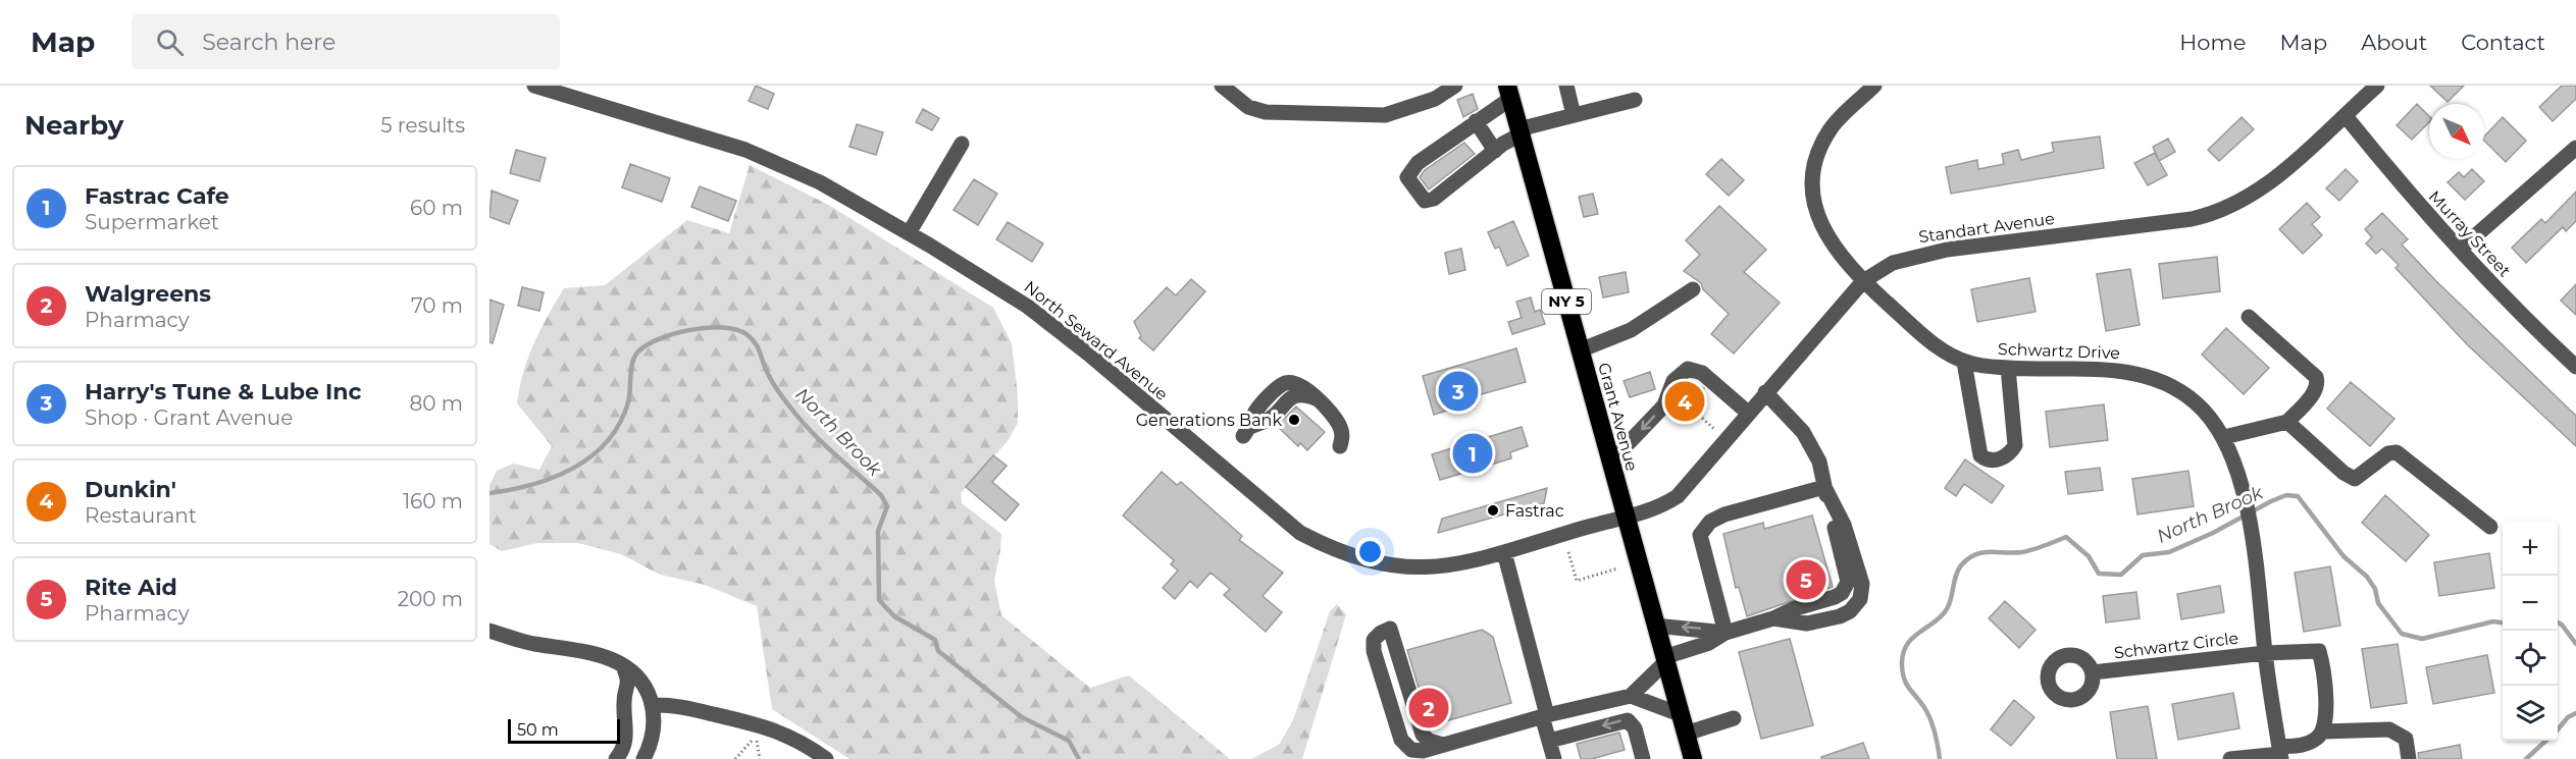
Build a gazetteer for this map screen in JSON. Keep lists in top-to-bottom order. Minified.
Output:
{"streets":{"highway":["NY 5","Grant Avenue"],"street":["Standart Avenue","Murray Street","North Seward Avenue","Schwartz Drive","Schwartz Circle"]},"crossings":[["Standart Avenue","Murray Street"],["Standart Avenue","North Seward Avenue"],["Standart Avenue","Schwartz Drive"],["Standart Avenue","Grant Avenue"],["North Seward Avenue","Grant Avenue"],["Schwartz Drive","Schwartz Circle"]],"water":["North Brook"],"places":["Generations Bank","Fastrac"],"scale_bar":"50 m","north":"bottom right","page":{"header":"Map","search":"Search here","nav":["Home","Map","About","Contact"],"heading":["Nearby","5 results"],"list":[{"mark":"1","name":"Fastrac Cafe","note":"Supermarket","value":"60 m"},{"mark":"2","name":"Walgreens","note":"Pharmacy","value":"70 m"},{"mark":"3","name":"Harry's Tune & Lube Inc","note":"Shop · Grant Avenue","value":"80 m"},{"mark":"4","name":"Dunkin'","note":"Restaurant","value":"160 m"},{"mark":"5","name":"Rite Aid","note":"Pharmacy","value":"200 m"}],"pins":["3","4","1","5","2"],"map_buttons":["+","−"],"scale":"50 m"}}
